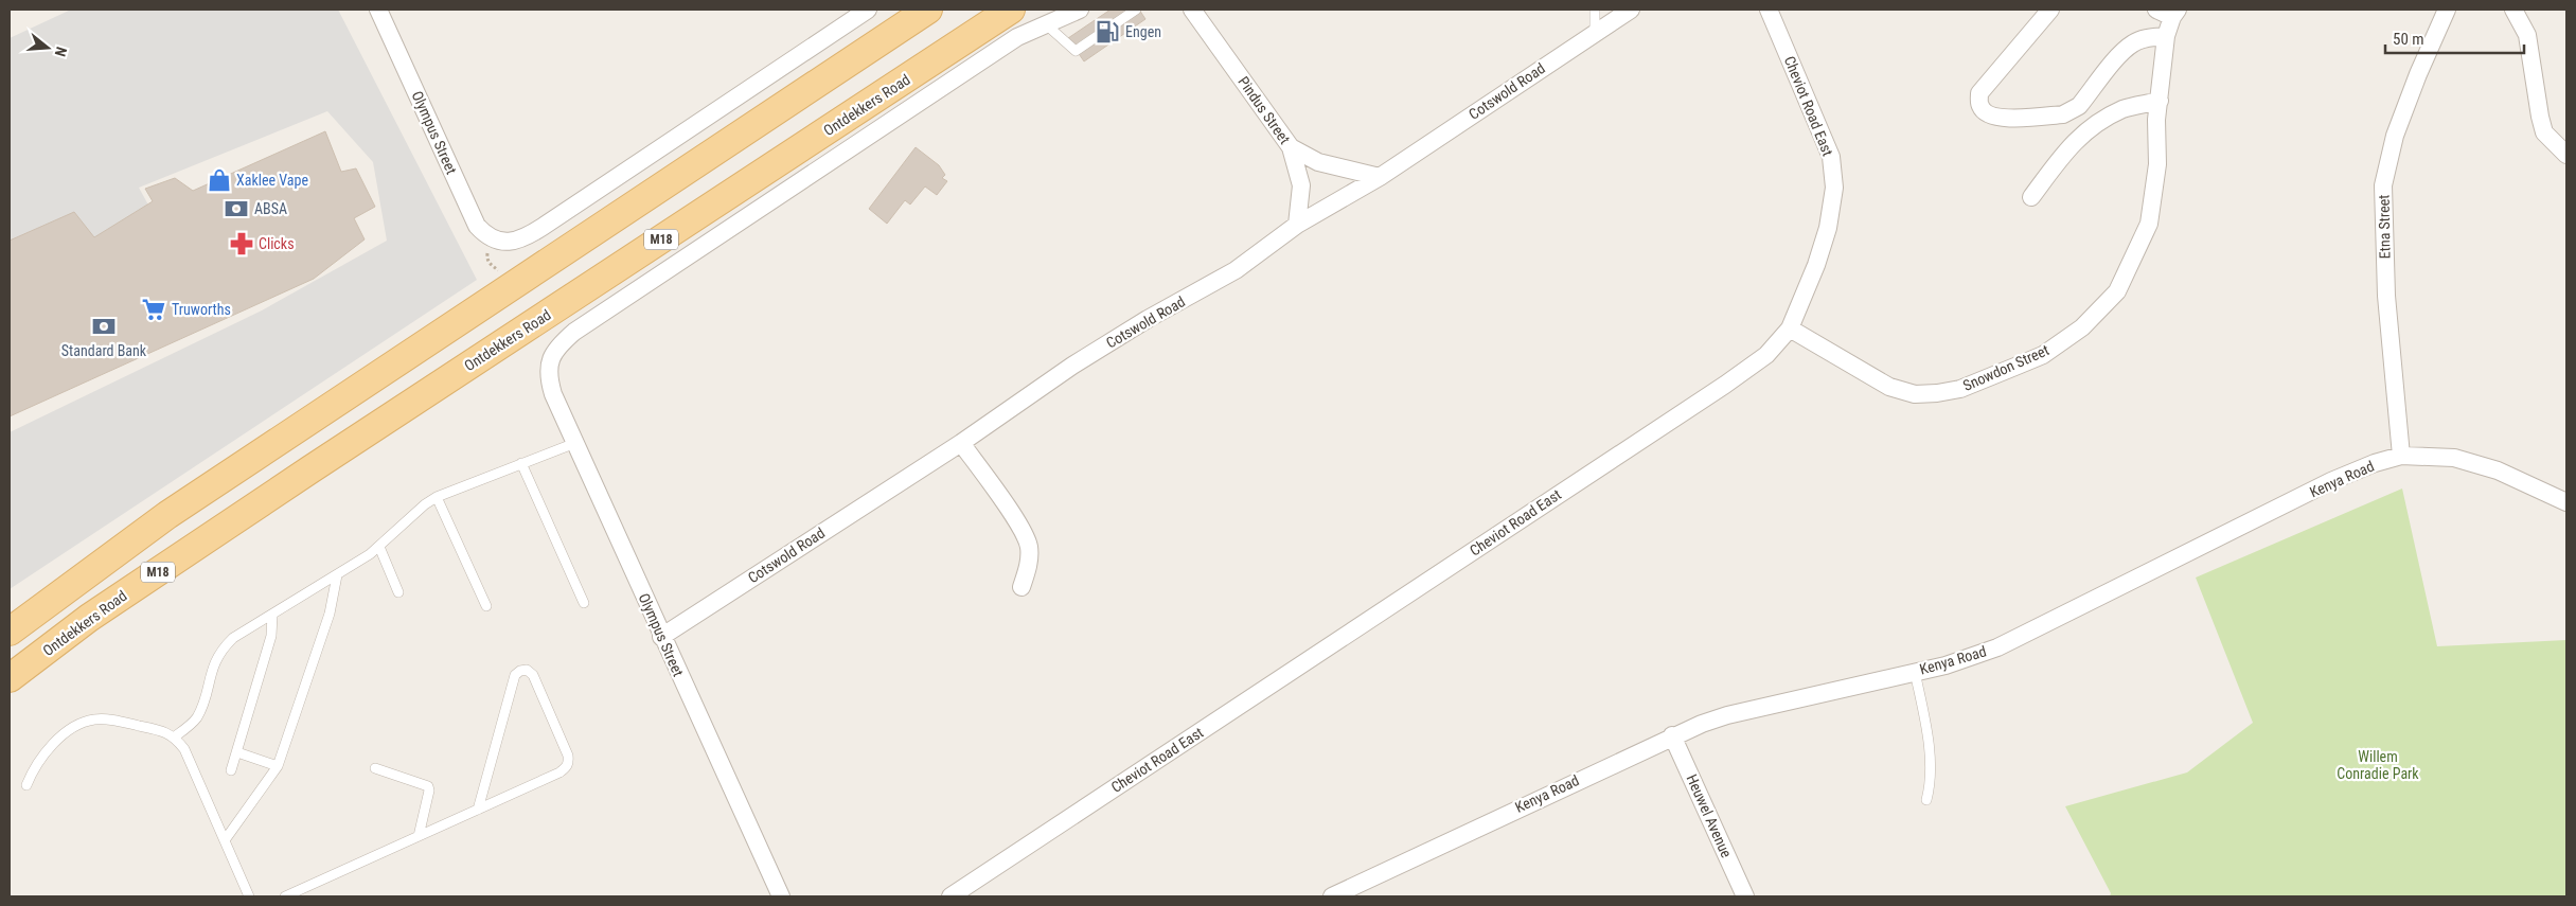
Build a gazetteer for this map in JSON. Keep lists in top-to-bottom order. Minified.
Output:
{"streets":{"main road":["Ontdekkers Road","M18"],"street":["Cotswold Road","Cheviot Road East","Pindus Street","Olympus Street","Etna Street","Snowdon Street","Kenya Road","Heuwel Avenue"]},"crossings":[["Cotswold Road","Pindus Street"],["Cotswold Road","Olympus Street"],["Ontdekkers Road","Olympus Street"],["Cheviot Road East","Snowdon Street"],["Etna Street","Kenya Road"],["Kenya Road","Heuwel Avenue"]],"parks":["Willem Conradie Park"],"places":{"fuel station":["Engen"],"shop":["Xaklee Vape"],"bank":["ABSA","Standard Bank"],"pharmacy":["Clicks"],"supermarket":["Truworths"]},"scale_bar":"50 m","north":"right"}
